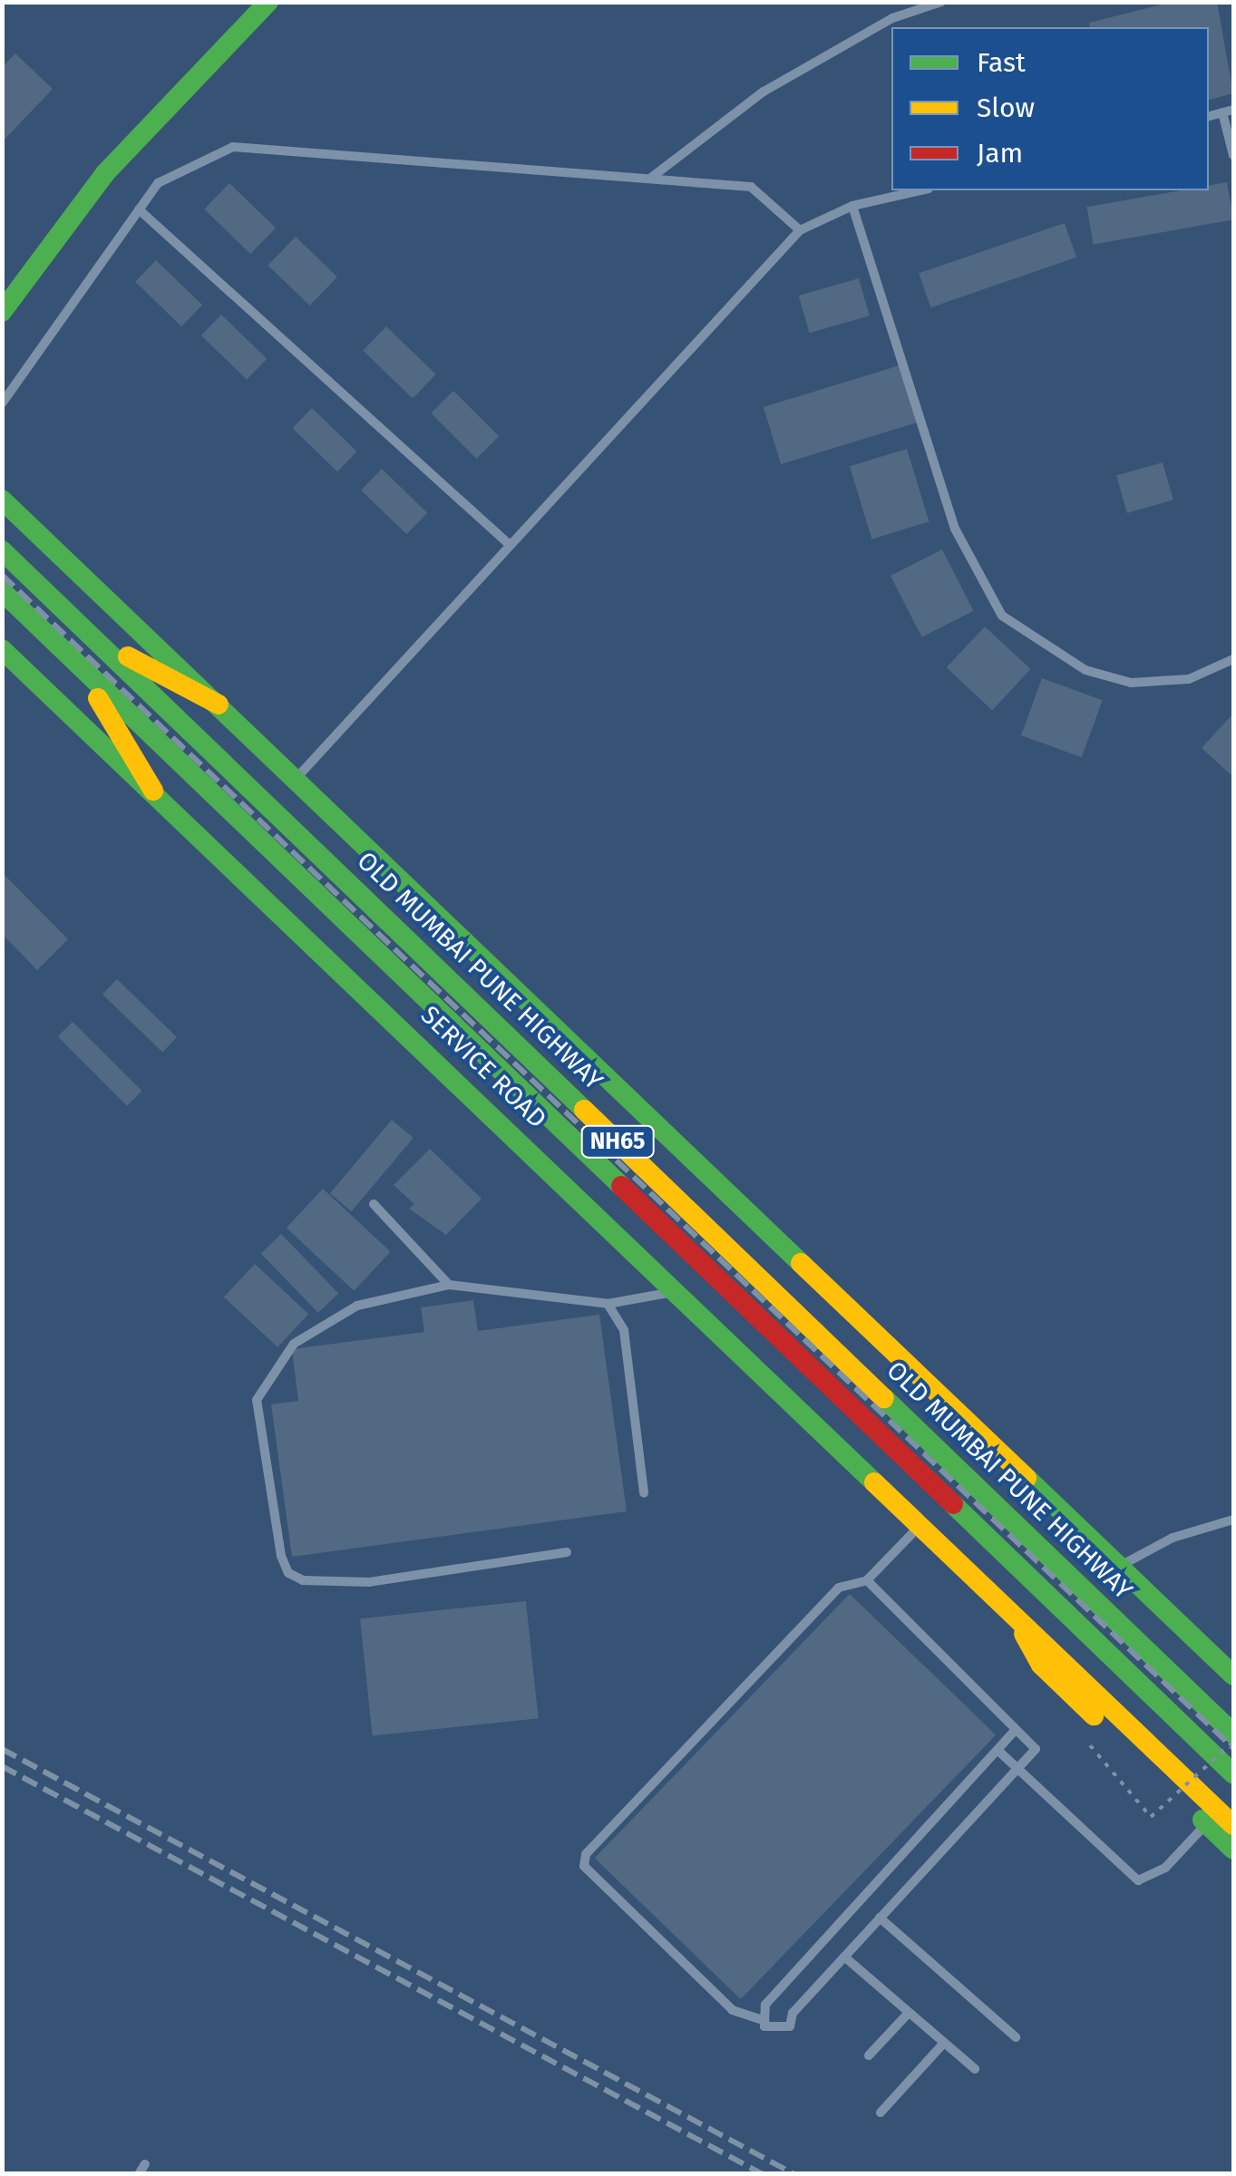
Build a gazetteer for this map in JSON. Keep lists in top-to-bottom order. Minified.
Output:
{"streets":{"main road":["OLD MUMBAI PUNE HIGHWAY","SERVICE ROAD","NH65"]},"legend":["Fast","Slow","Jam"]}
